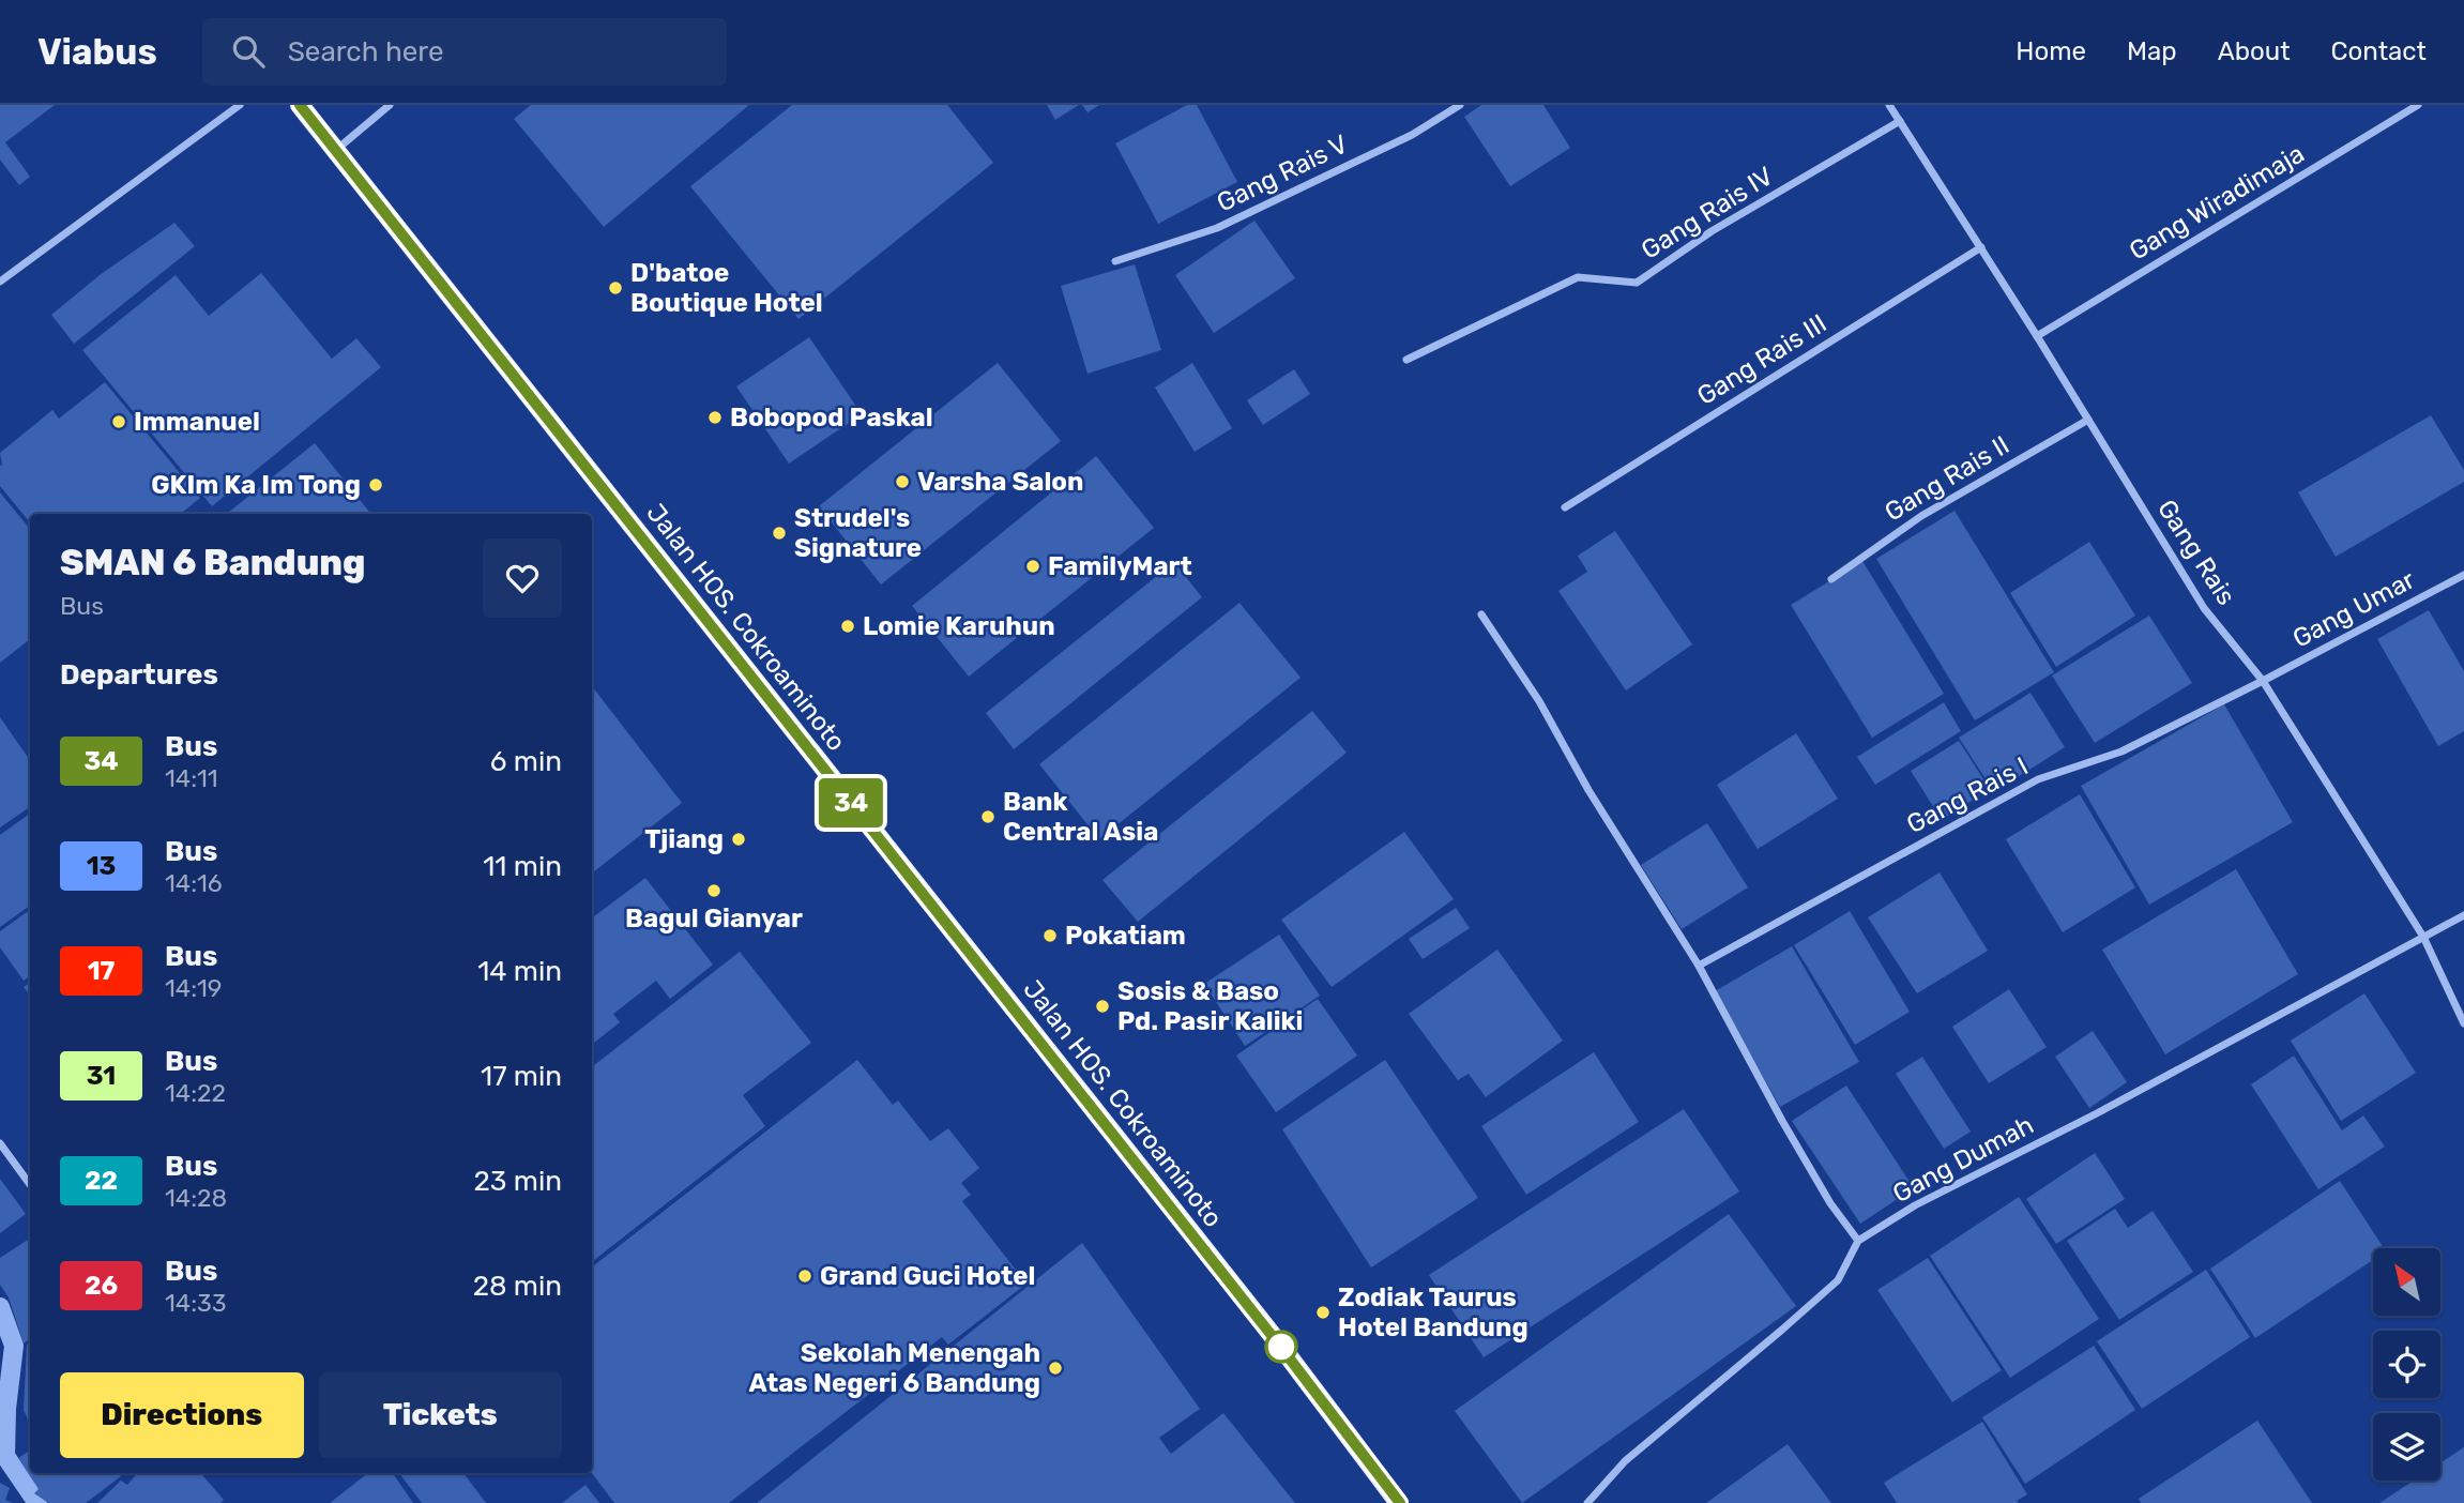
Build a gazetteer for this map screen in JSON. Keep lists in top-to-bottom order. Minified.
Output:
{"streets":{"main road":["Jalan HOS. Cokroaminoto"],"street":["Gang Rais V","Gang Wiradimaja","Gang Rais IV","Gang Rais III","Gang Rais II","Gang Rais","Gang Umar","Gang Rais I","Gang Dumah"]},"crossings":[["Gang Wiradimaja","Gang Rais"],["Gang Rais IV","Gang Rais"],["Gang Rais III","Gang Rais"],["Gang Rais II","Gang Rais"],["Gang Rais","Gang Umar"],["Gang Rais","Gang Rais I"],["Gang Rais","Gang Dumah"],["Gang Umar","Gang Rais I"]],"places":["D'batoe Boutique Hotel","Bobopod Paskal","Immanuel","Varsha Salon","GKIm Ka Im Tong","Strudel's Signature","FamilyMart","Lomie Karuhun","Bank Central Asia","Tjiang","Bagul Gianyar","Pokatiam","Sosis & Baso Pd. Pasir Kaliki","Grand Guci Hotel","Zodiak Taurus Hotel Bandung","Sekolah Menengah Atas Negeri 6 Bandung"],"lines":["bus line 34"],"north":"top left","page":{"header":"Viabus","search":"Search here","nav":["Home","Map","About","Contact"],"on_map":"34","heading":[["SMAN 6 Bandung","Bus"],"Departures"],"list":[{"mark":"34","name":"Bus","note":"14:11","value":"6 min"},{"mark":"13","name":"Bus","note":"14:16","value":"11 min"},{"mark":"17","name":"Bus","note":"14:19","value":"14 min"},{"mark":"31","name":"Bus","note":"14:22","value":"17 min"},{"mark":"22","name":"Bus","note":"14:28","value":"23 min"},{"mark":"26","name":"Bus","note":"14:33","value":"28 min"}],"buttons":["Directions","Tickets"]}}
